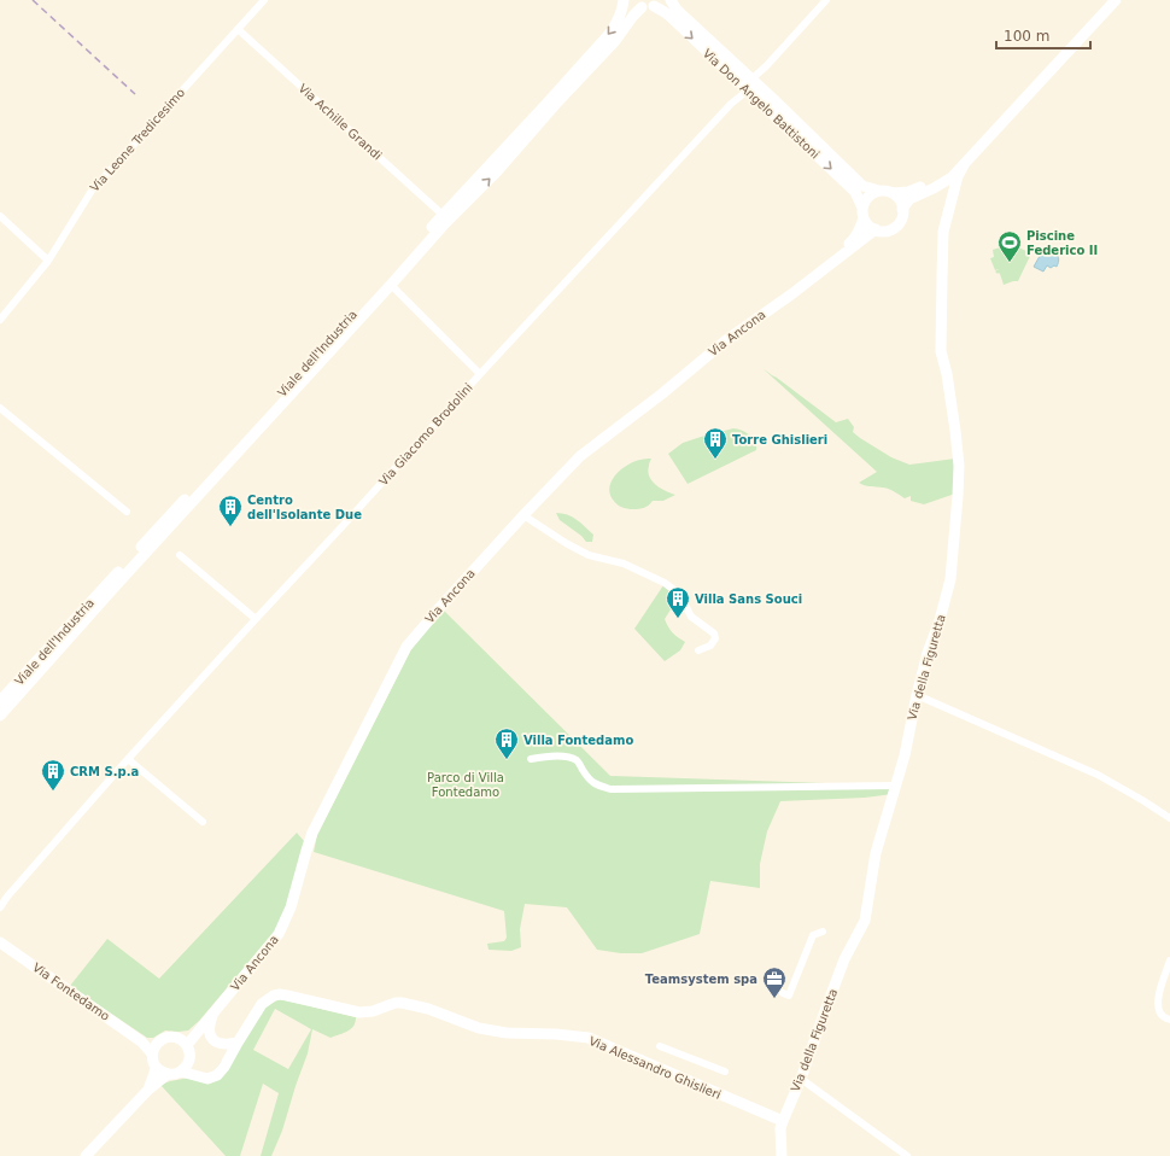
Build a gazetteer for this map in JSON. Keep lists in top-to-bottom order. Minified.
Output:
{"streets":{"main road":["Via Don Angelo Battistoni","Via Ancona","Viale dell'Industria","Via della Figuretta","Via Fontedamo","Via Alessandro Ghislieri"],"street":["Via Achille Grandi","Via Leone Tredicesimo","Via Giacomo Brodolini"]},"crossings":[["Via Don Angelo Battistoni","Via Ancona"],["Via Don Angelo Battistoni","Viale dell'Industria"],["Via Don Angelo Battistoni","Via Giacomo Brodolini"],["Via Achille Grandi","Via Leone Tredicesimo"],["Via Achille Grandi","Viale dell'Industria"],["Via Ancona","Via della Figuretta"],["Via Ancona","Via Fontedamo"],["Via della Figuretta","Via Alessandro Ghislieri"]],"parks":["Parco di Villa Fontedamo"],"places":{"sports":["Piscine Federico II"],"building":["Torre Ghislieri","Centro dell'Isolante Due","Villa Sans Souci","Villa Fontedamo","CRM S.p.a"],"office":["Teamsystem spa"]},"scale_bar":"100 m"}
